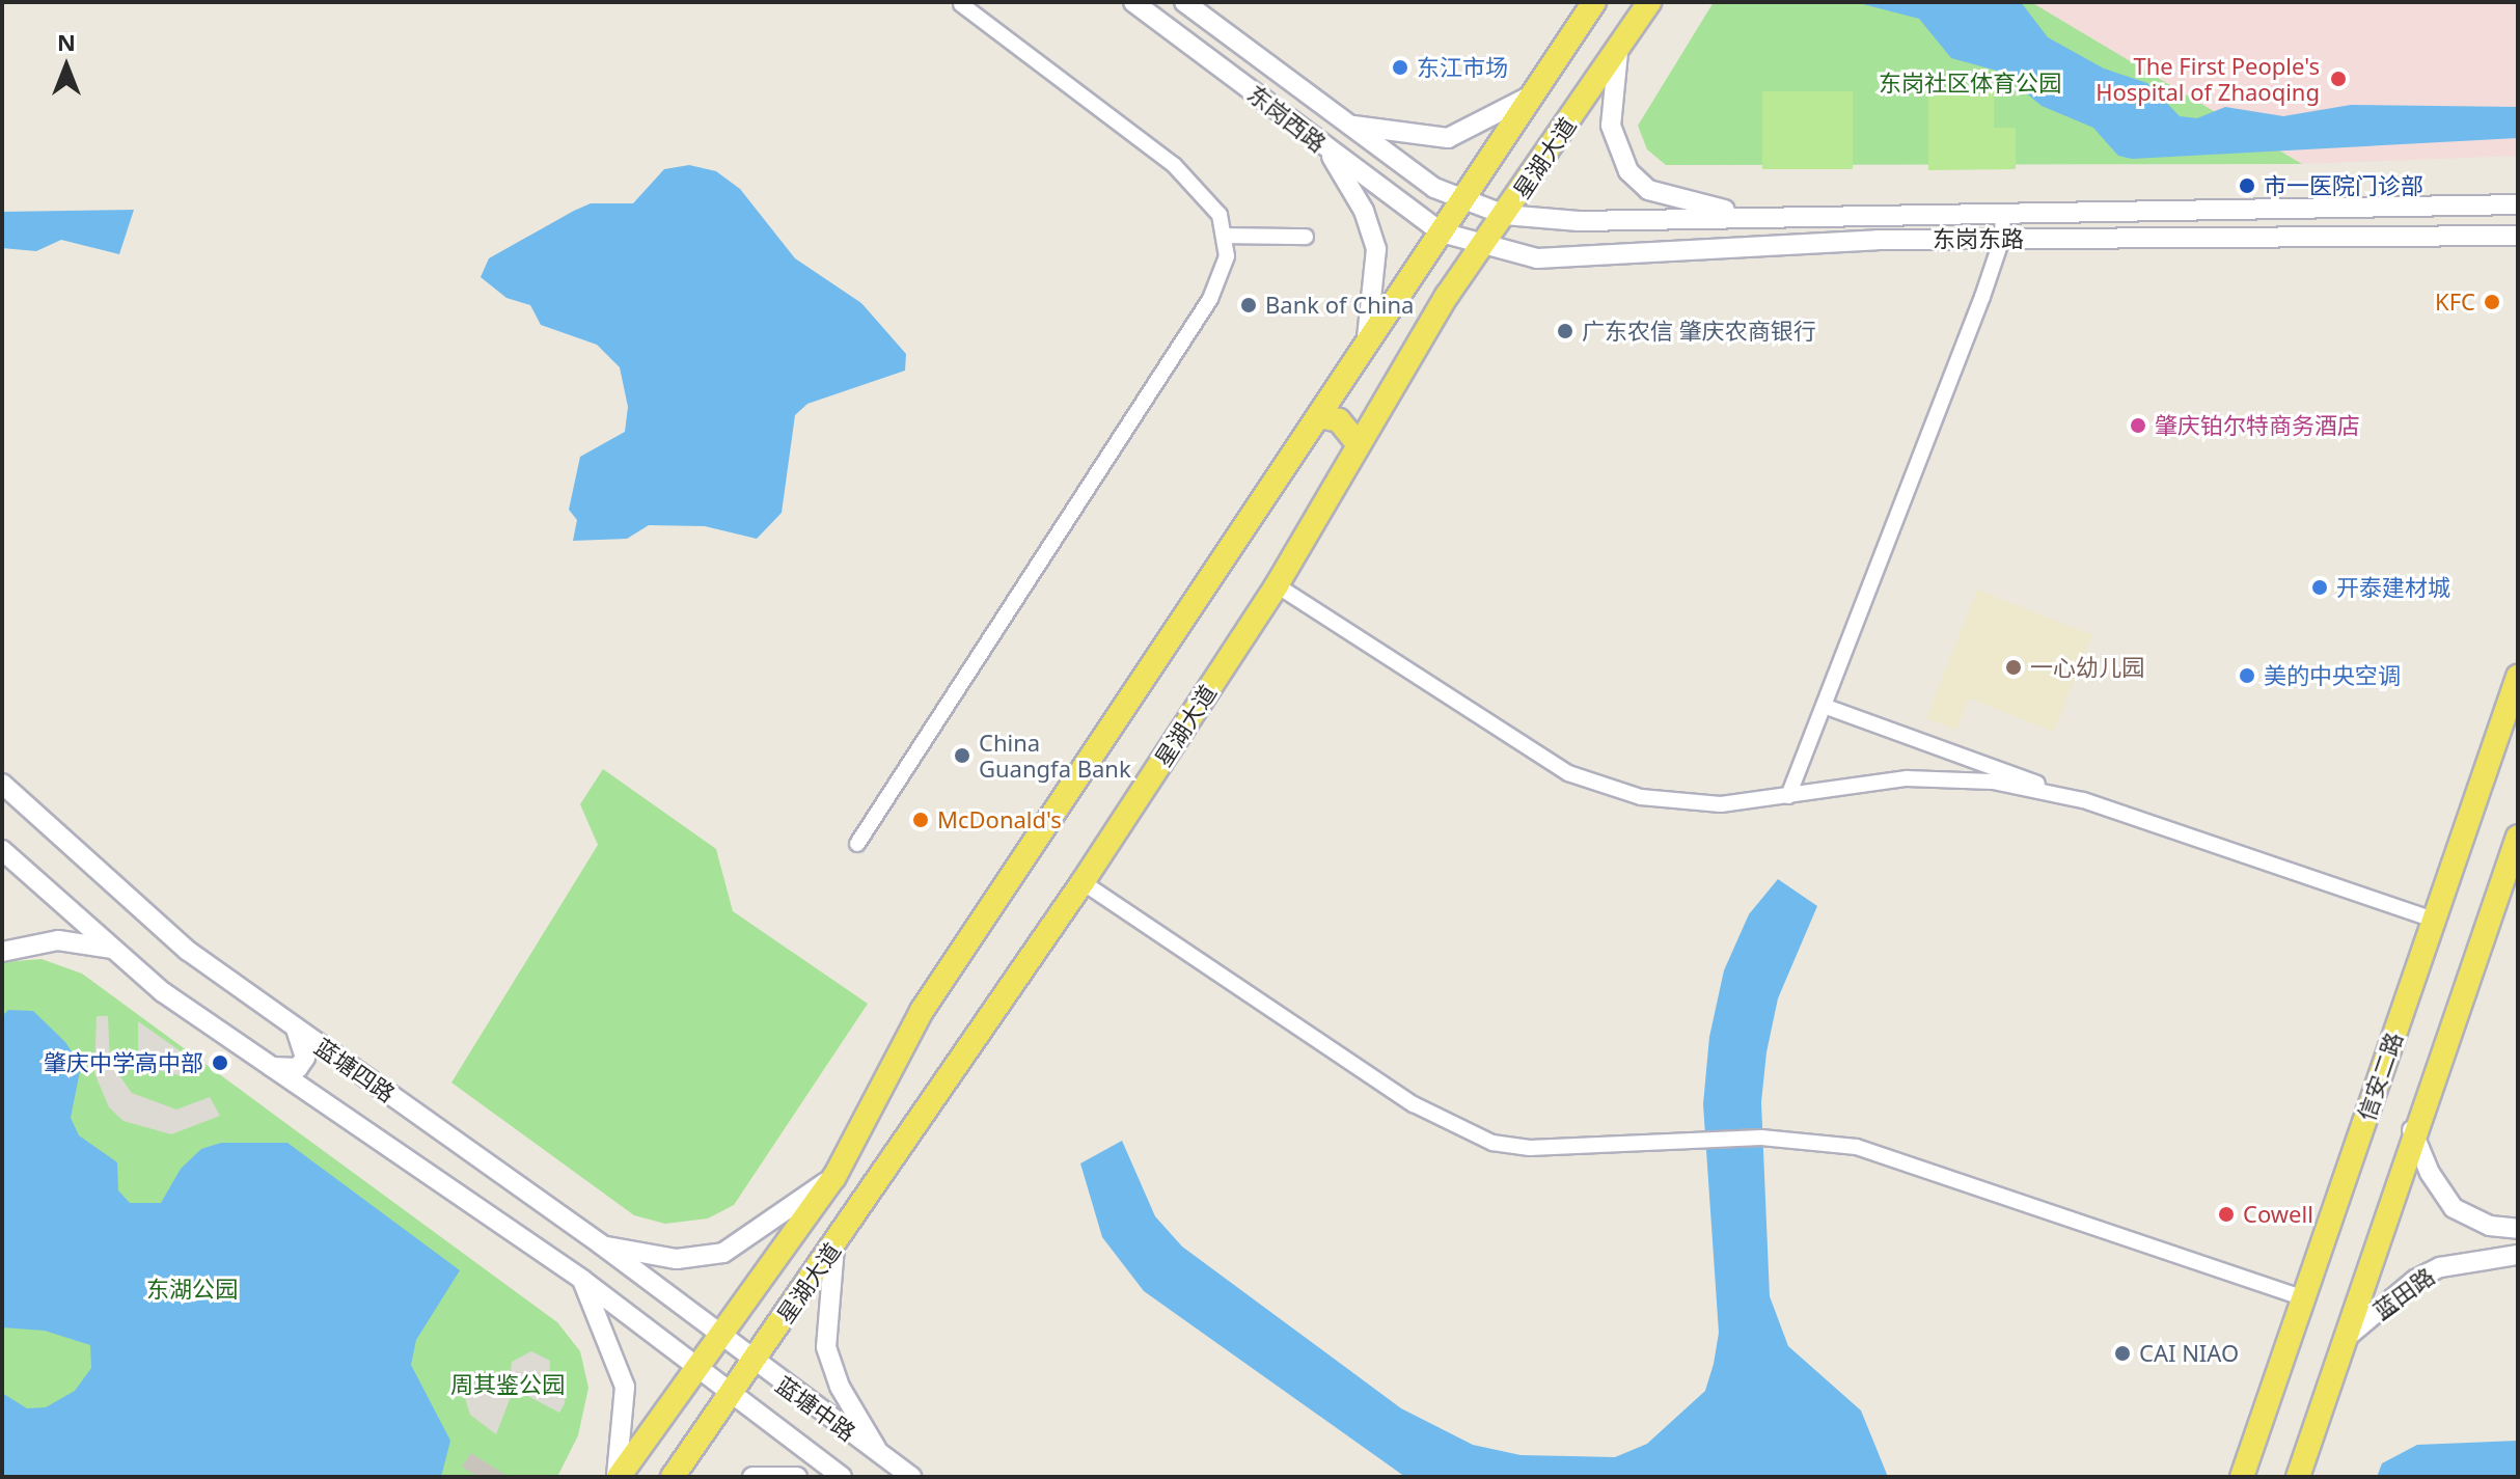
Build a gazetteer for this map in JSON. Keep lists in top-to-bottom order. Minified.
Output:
{"streets":{"main road":["东岗西路","星湖大道","东岗东路","蓝塘四路","信安二路","蓝田路","蓝塘中路"]},"crossings":[["东岗西路","星湖大道"],["东岗西路","东岗东路"],["星湖大道","东岗东路"],["星湖大道","蓝塘四路"],["星湖大道","蓝塘中路"],["蓝塘四路","蓝塘中路"]],"parks":["东岗社区体育公园","东湖公园","周其鉴公园"],"places":["东江市场","The First People's Hospital of Zhaoqing","市一医院门诊部","KFC","Bank of China","广东农信 肇庆农商银行","肇庆铂尔特商务酒店","开泰建材城","一心幼儿园","美的中央空调","China Guangfa Bank","McDonald's","肇庆中学高中部","Cowell","CAI NIAO"],"north":"top"}
